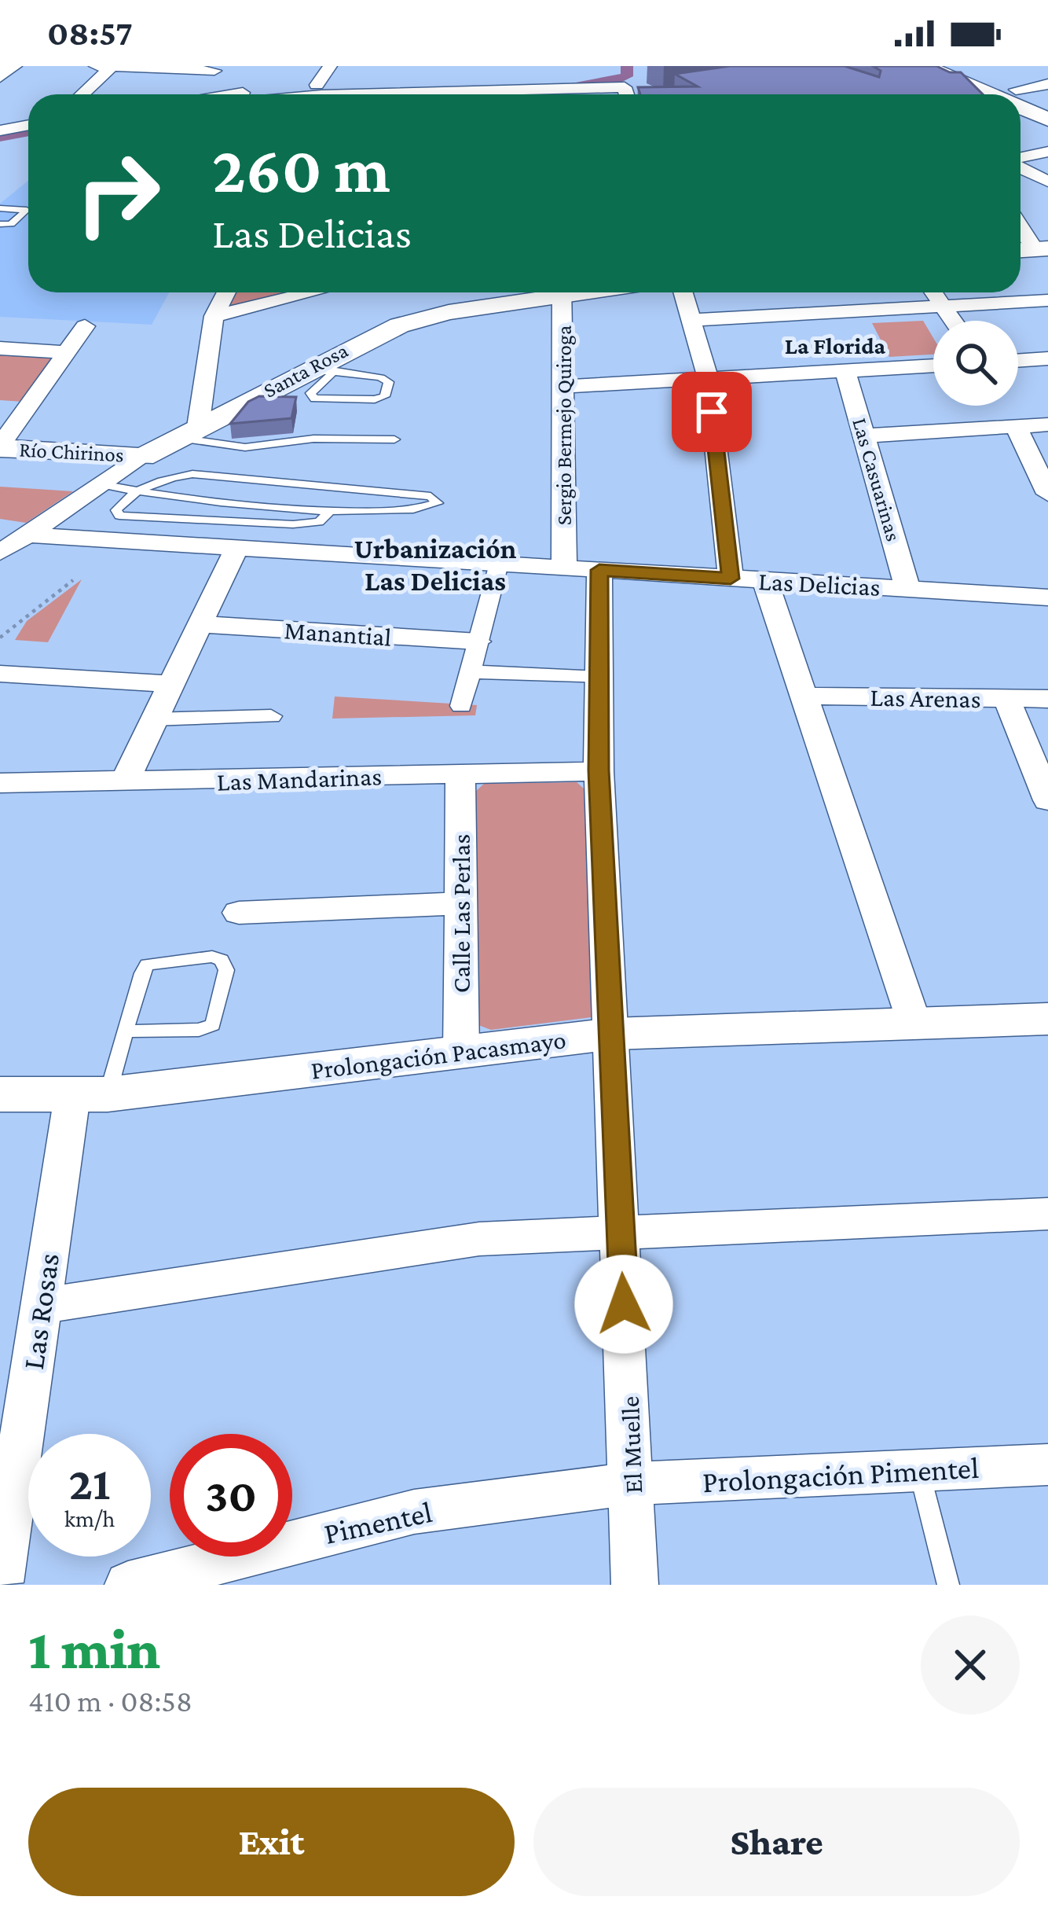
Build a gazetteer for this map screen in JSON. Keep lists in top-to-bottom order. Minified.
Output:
{"streets":{"street":["Santa Rosa","Sergio Bermejo Quiroga","Río Chirinos","Las Casuarinas","Las Delicias","Manantial","Las Arenas","Las Mandarinas","Calle Las Perlas","Prolongación Pacasmayo","Las Rosas","El Muelle","Prolongación Pimentel","Pimentel"]},"crossings":[["Santa Rosa","Río Chirinos"],["Santa Rosa","Las Delicias"],["Sergio Bermejo Quiroga","Las Delicias"],["Las Casuarinas","Las Delicias"],["Las Delicias","El Muelle"],["Las Mandarinas","Calle Las Perlas"],["Las Mandarinas","El Muelle"],["Calle Las Perlas","Prolongación Pacasmayo"],["Prolongación Pacasmayo","Las Rosas"],["Prolongación Pacasmayo","El Muelle"],["El Muelle","Prolongación Pimentel"],["El Muelle","Pimentel"],["Prolongación Pimentel","Pimentel"]],"districts":["La Florida","Urbanización Las Delicias"],"page":{"status":"08:57","turn":["260 m","Las Delicias"],"speed":"21 km/h","limit":"30","heading":["1 min","410 m · 08:58"],"buttons":["Exit","Share"]}}
